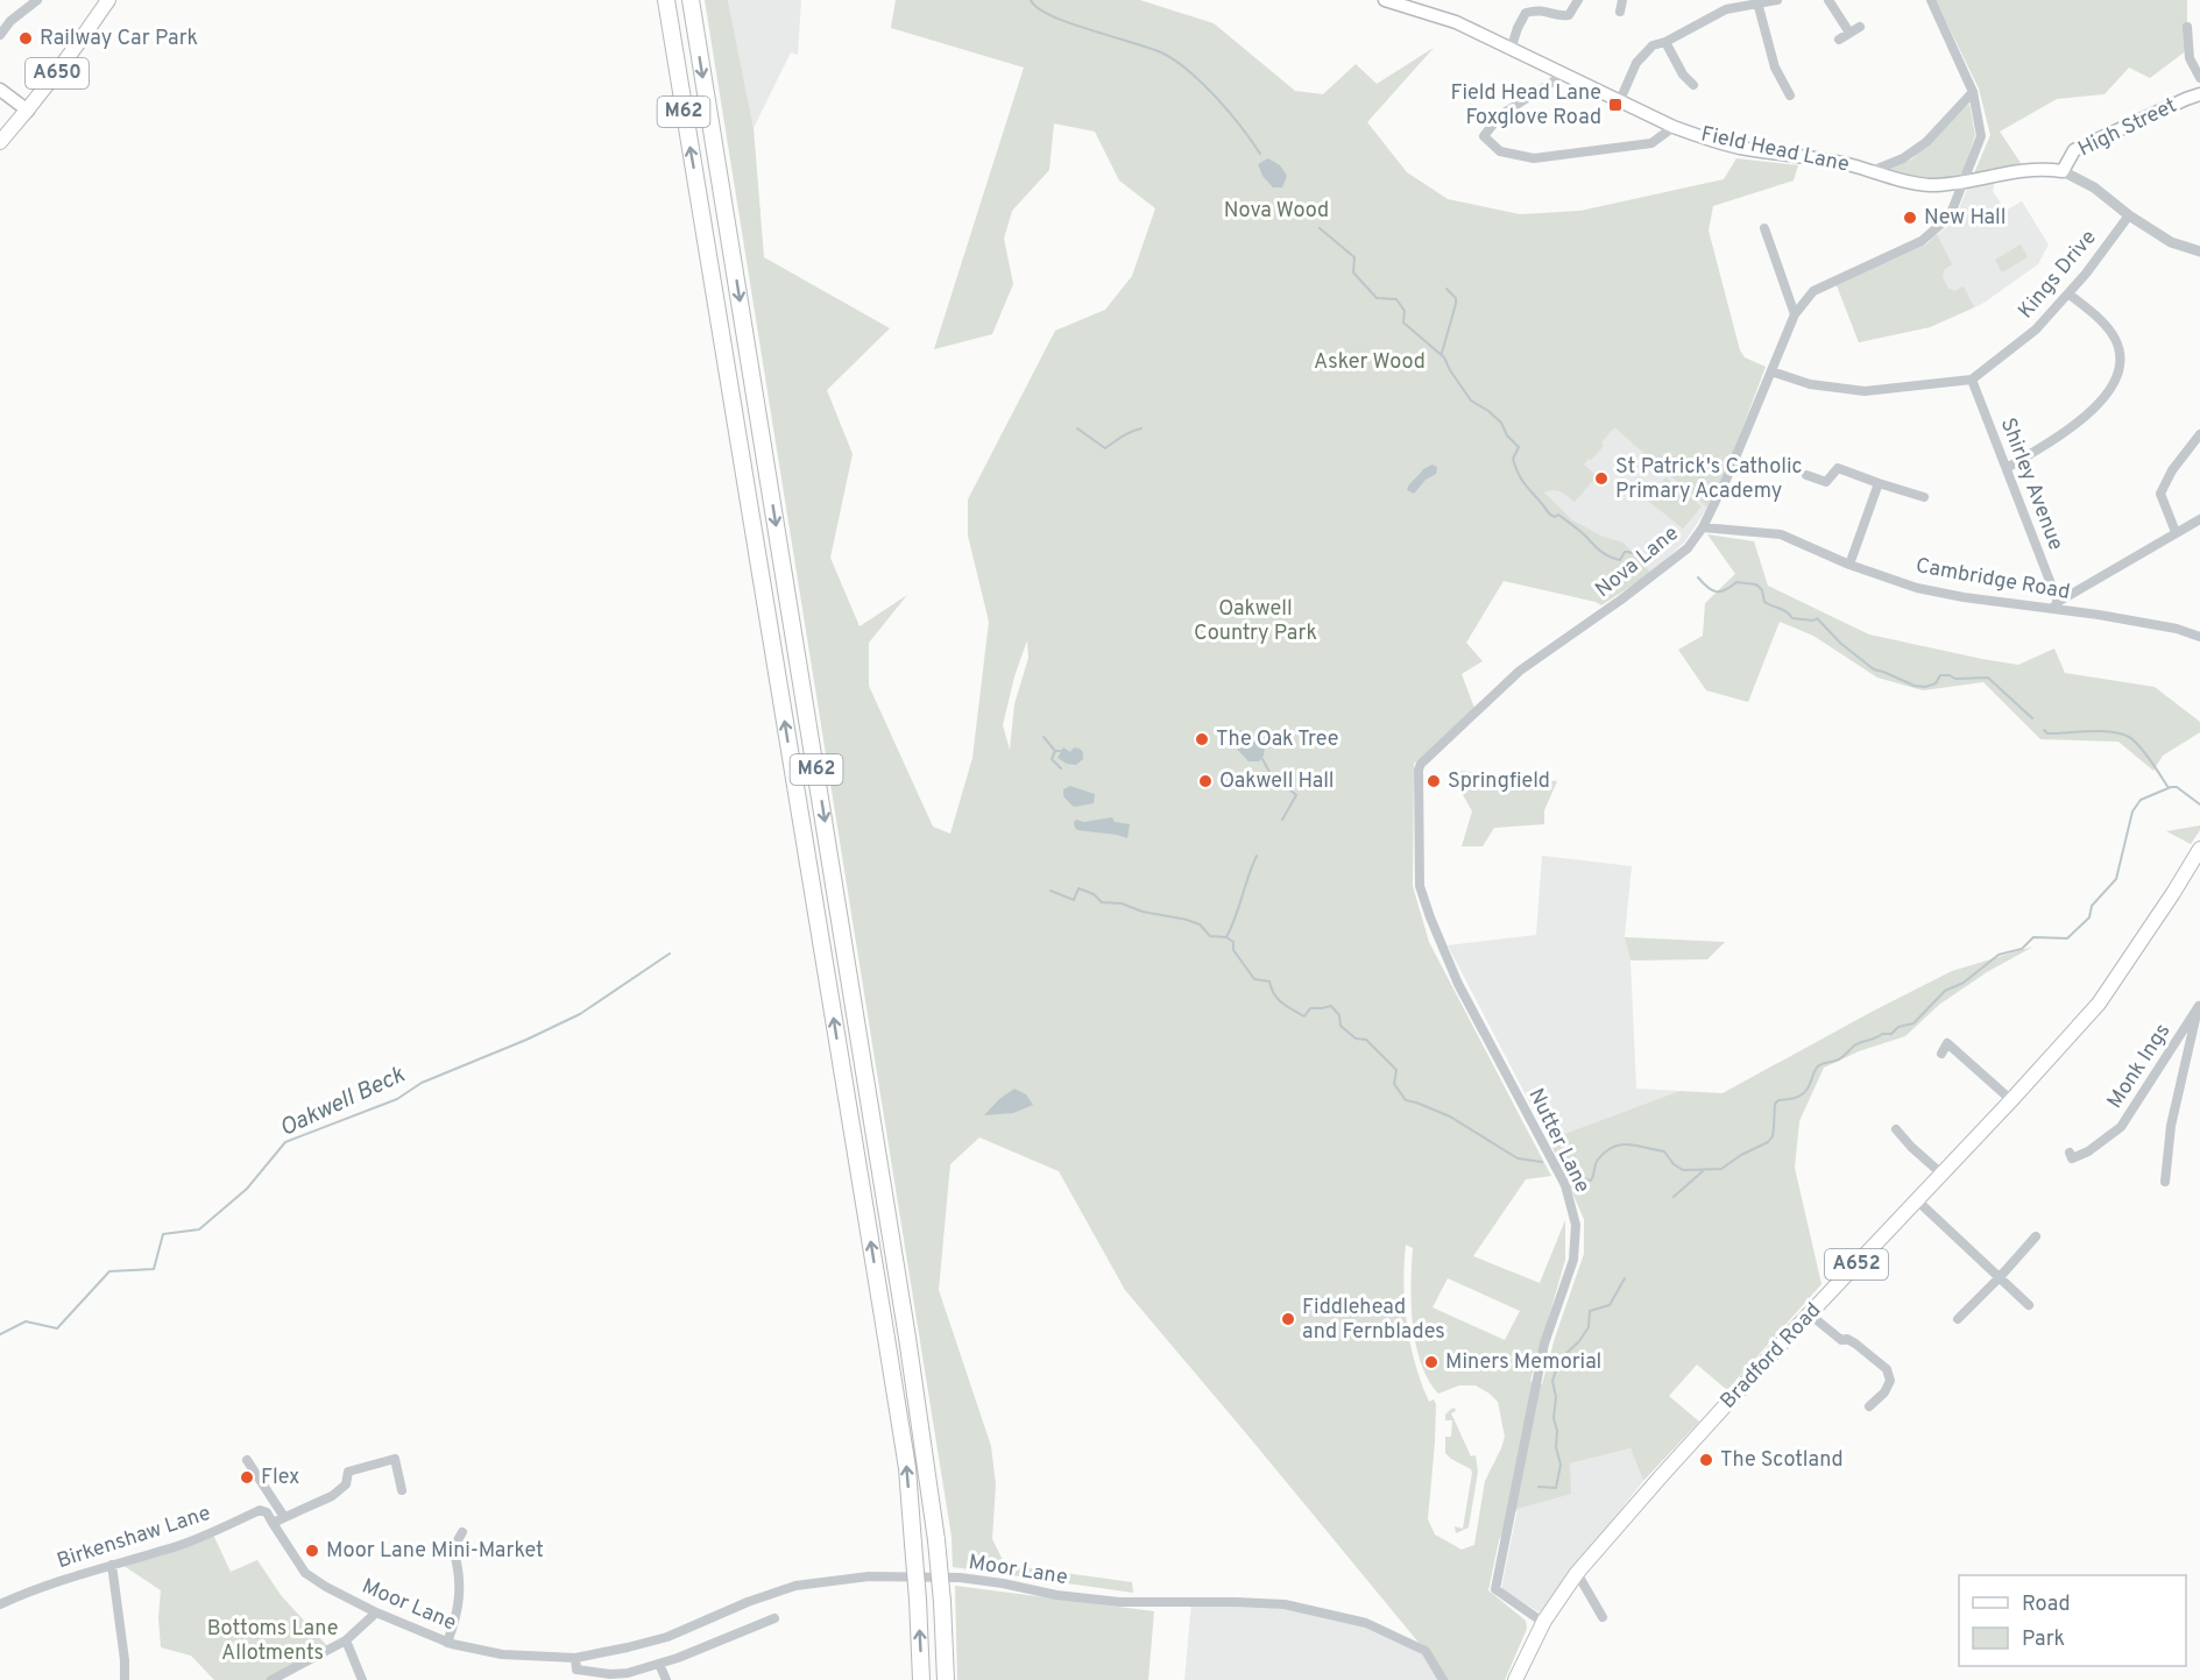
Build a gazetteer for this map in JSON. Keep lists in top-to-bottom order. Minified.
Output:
{"streets":{"highway":["M62"],"main road":["A650","High Street","Field Head Lane","A652","Bradford Road"],"street":["Kings Drive","Shirley Avenue","Nova Lane","Cambridge Road","Monk Ings","Nutter Lane","Birkenshaw Lane","Moor Lane"]},"crossings":[["High Street","Field Head Lane"],["Field Head Lane","Nova Lane"],["Kings Drive","Shirley Avenue"],["Shirley Avenue","Cambridge Road"],["Nova Lane","Cambridge Road"],["Nova Lane","Nutter Lane"],["Nutter Lane","Bradford Road"],["Birkenshaw Lane","Moor Lane"]],"water":["Oakwell Beck"],"parks":["Nova Wood","Asker Wood","Oakwell Country Park","Bottoms Lane Allotments"],"places":{"other":["Railway Car Park","New Hall","St Patrick's Catholic Primary Academy","The Oak Tree","Oakwell Hall","Springfield","Fiddlehead and Fernblades","Miners Memorial","The Scotland","Flex","Moor Lane Mini-Market"],"transit":["Field Head Lane Foxglove Road"]},"legend":["Road","Park"]}
